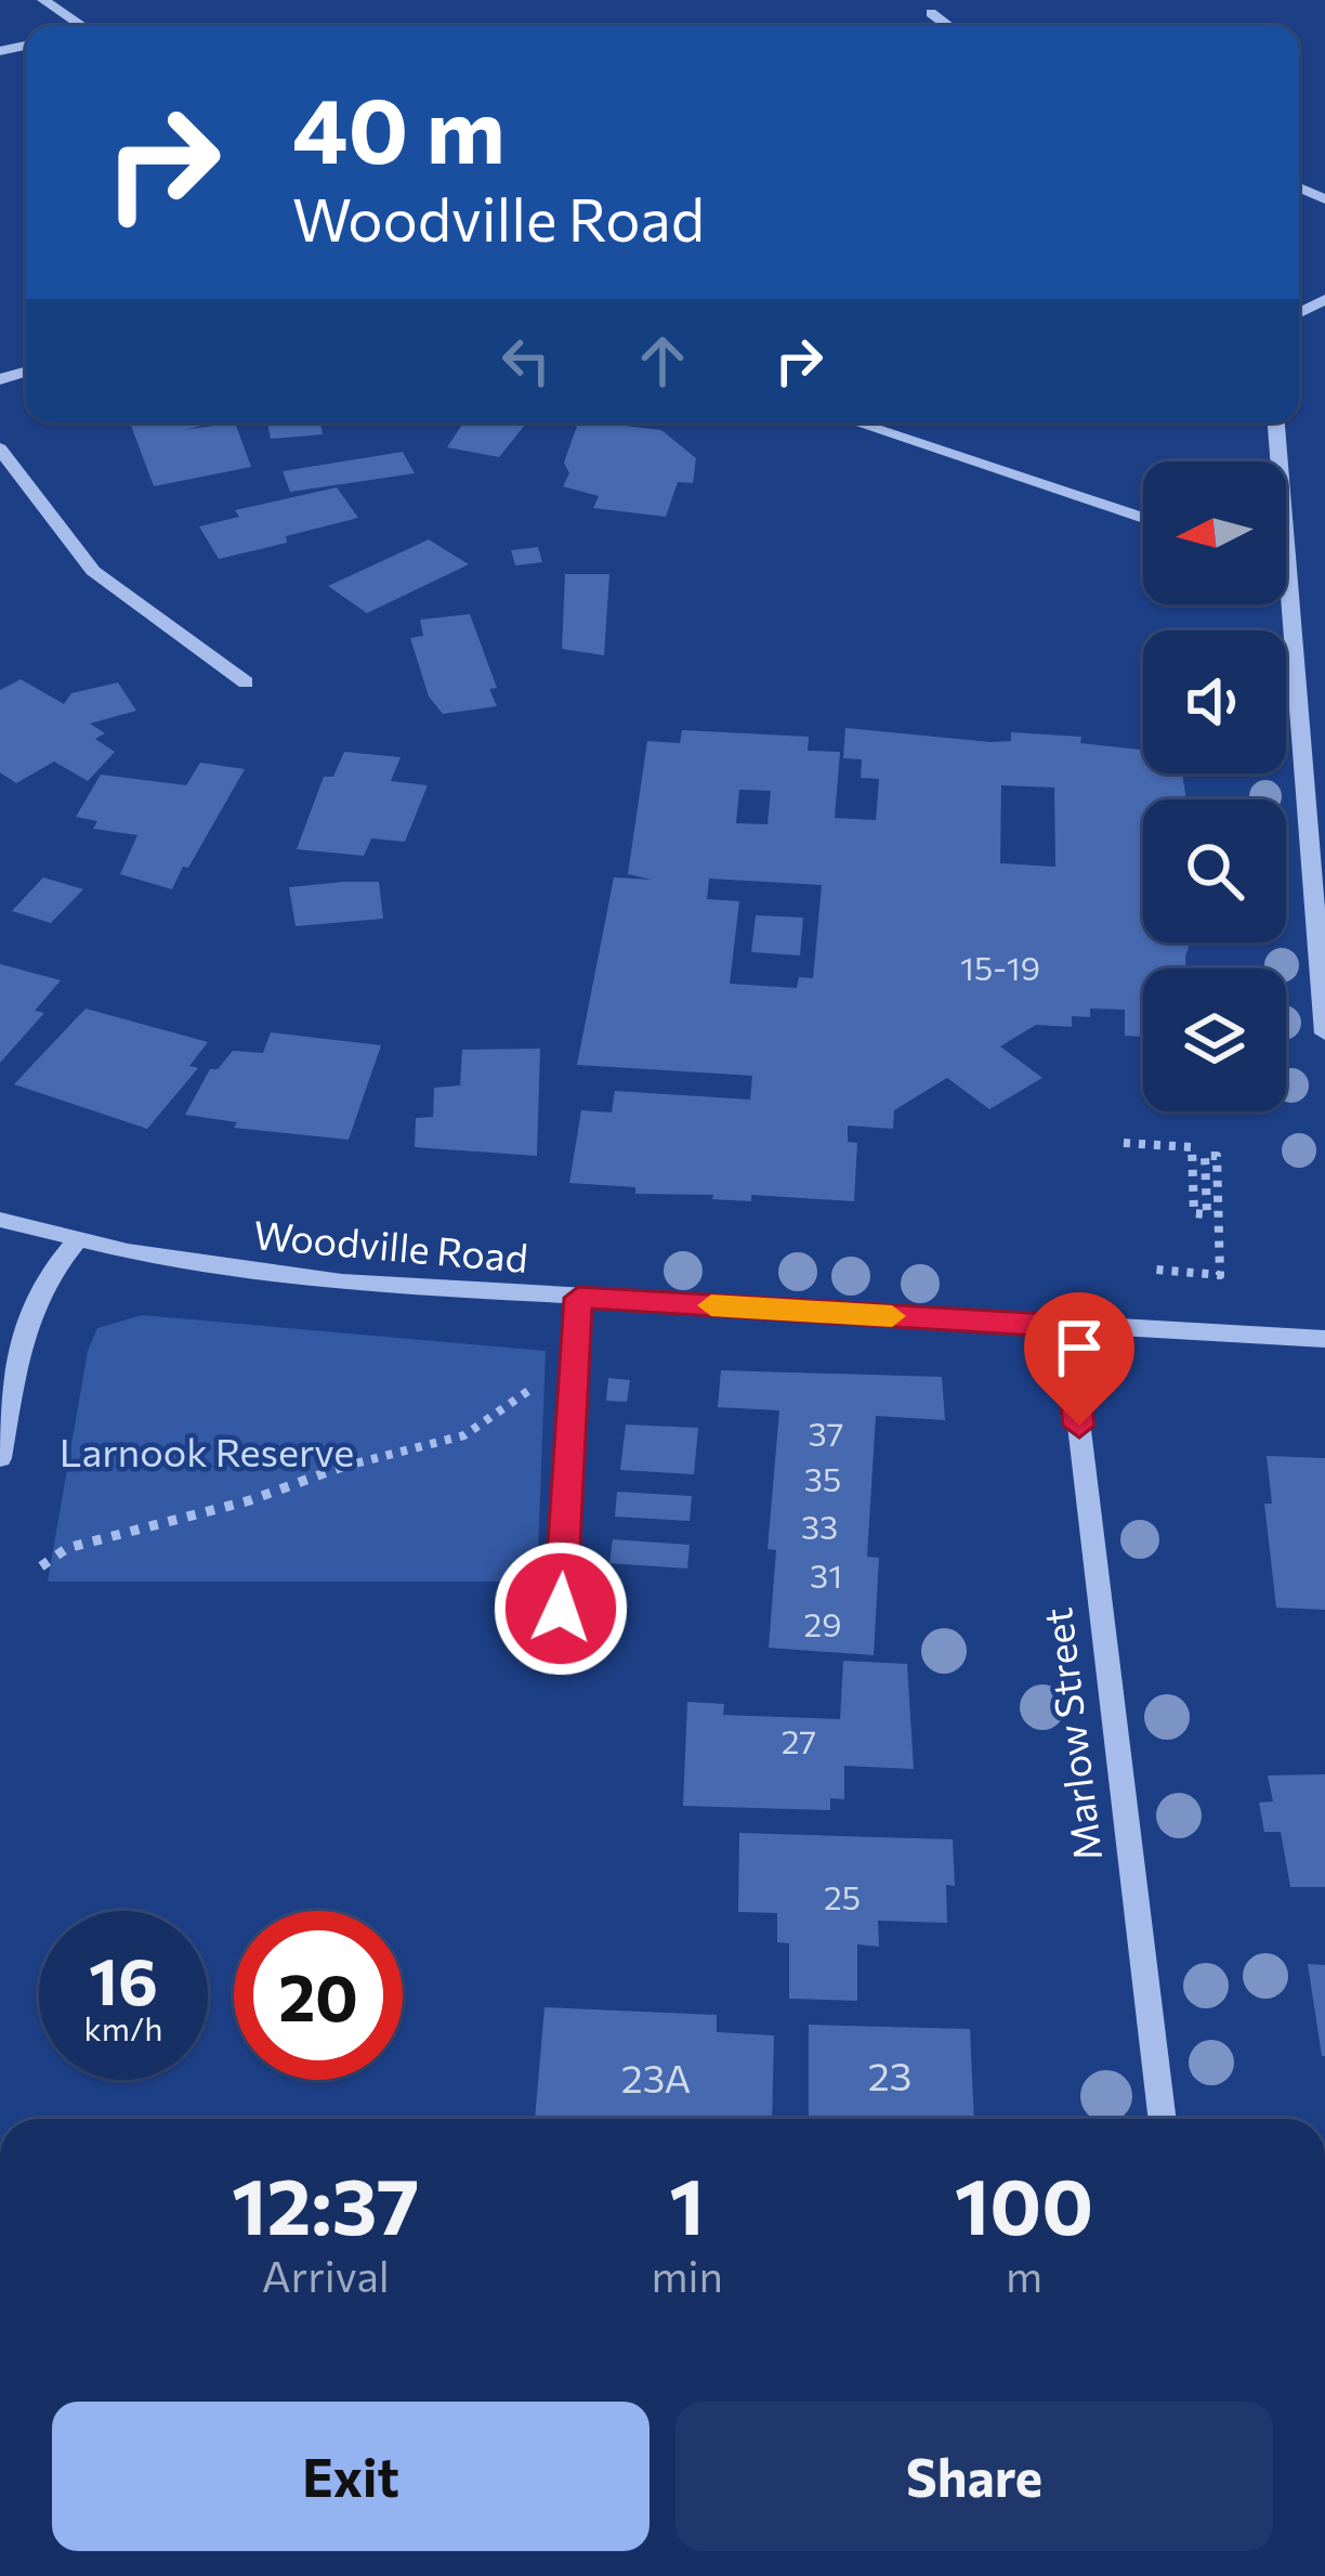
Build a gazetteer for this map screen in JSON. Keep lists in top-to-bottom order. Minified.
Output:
{"streets":{"street":["Woodville Road","Marlow Street"]},"crossings":[["Woodville Road","Marlow Street"]],"parks":["Larnook Reserve"],"house_numbers":["15-19","37","35","33","31","29","27","25","23","23A"],"north":"left","page":{"turn":["40 m","Woodville Road"],"speed":"16 km/h","limit":"20","eta":["12:37","Arrival","1","min","100","m"],"buttons":["Exit","Share"]}}
